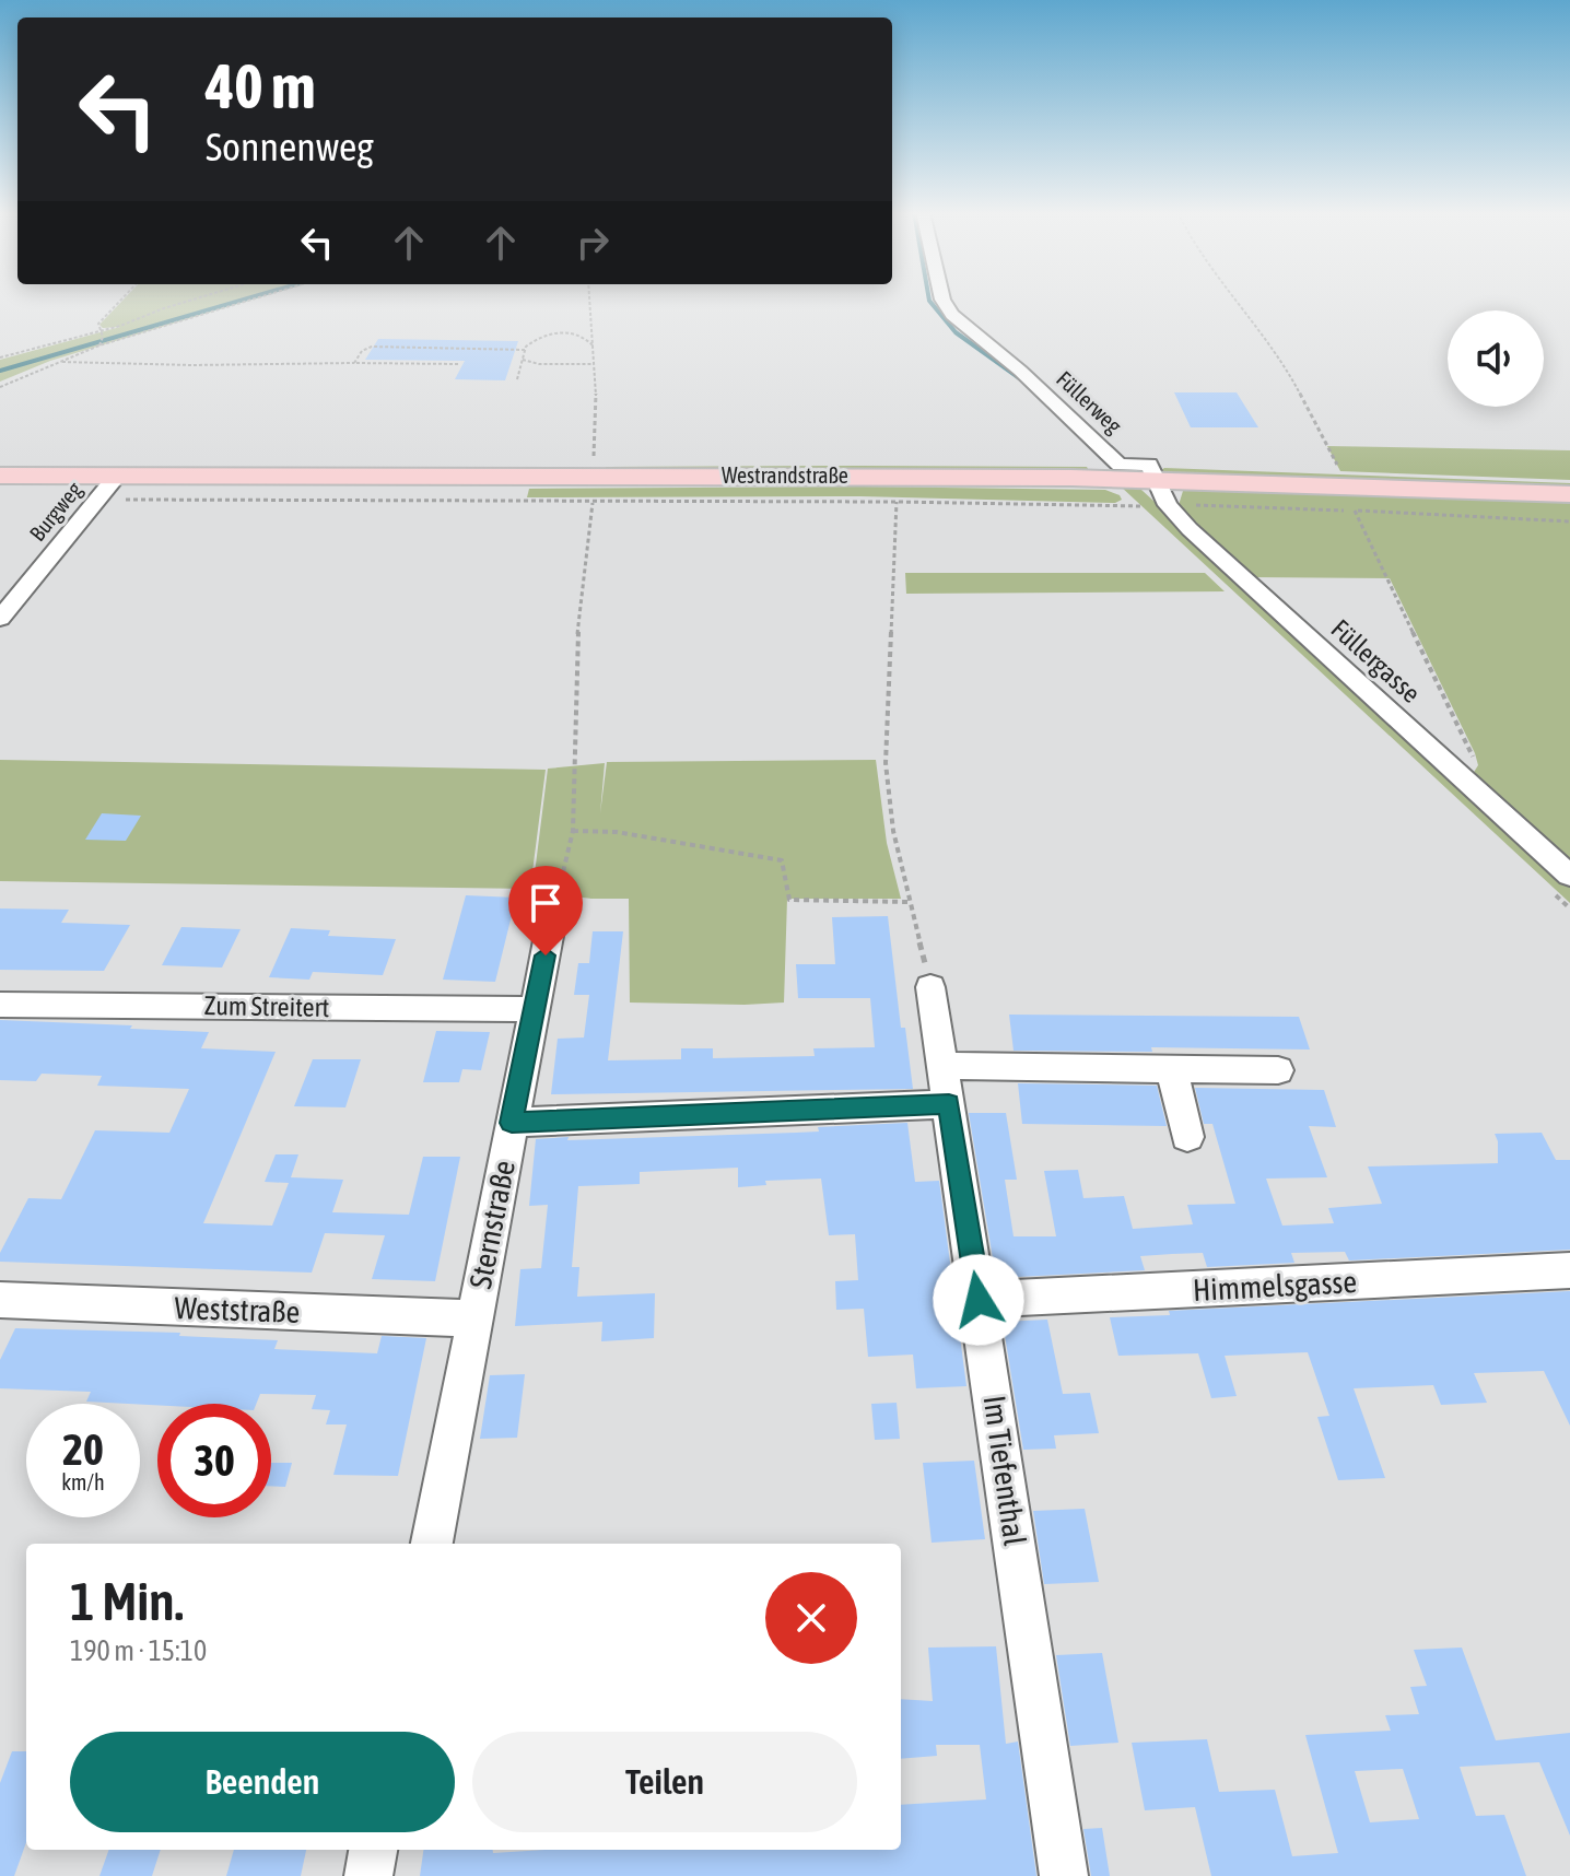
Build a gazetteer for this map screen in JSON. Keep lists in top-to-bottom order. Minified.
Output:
{"streets":{"main road":["Westrandstraße"],"street":["Füllerweg","Burgweg","Füllergasse","Zum Streitert","Sternstraße","Himmelsgasse","Weststraße","Im Tiefenthal"]},"crossings":[["Füllerweg","Westrandstraße"],["Füllerweg","Füllergasse"],["Westrandstraße","Burgweg"],["Westrandstraße","Füllergasse"],["Zum Streitert","Sternstraße"],["Sternstraße","Weststraße"],["Himmelsgasse","Im Tiefenthal"]],"page":{"turn":["40 m","Sonnenweg"],"speed":"20 km/h","limit":"30","heading":["1 Min.","190 m · 15:10"],"buttons":["Beenden","Teilen"]}}
